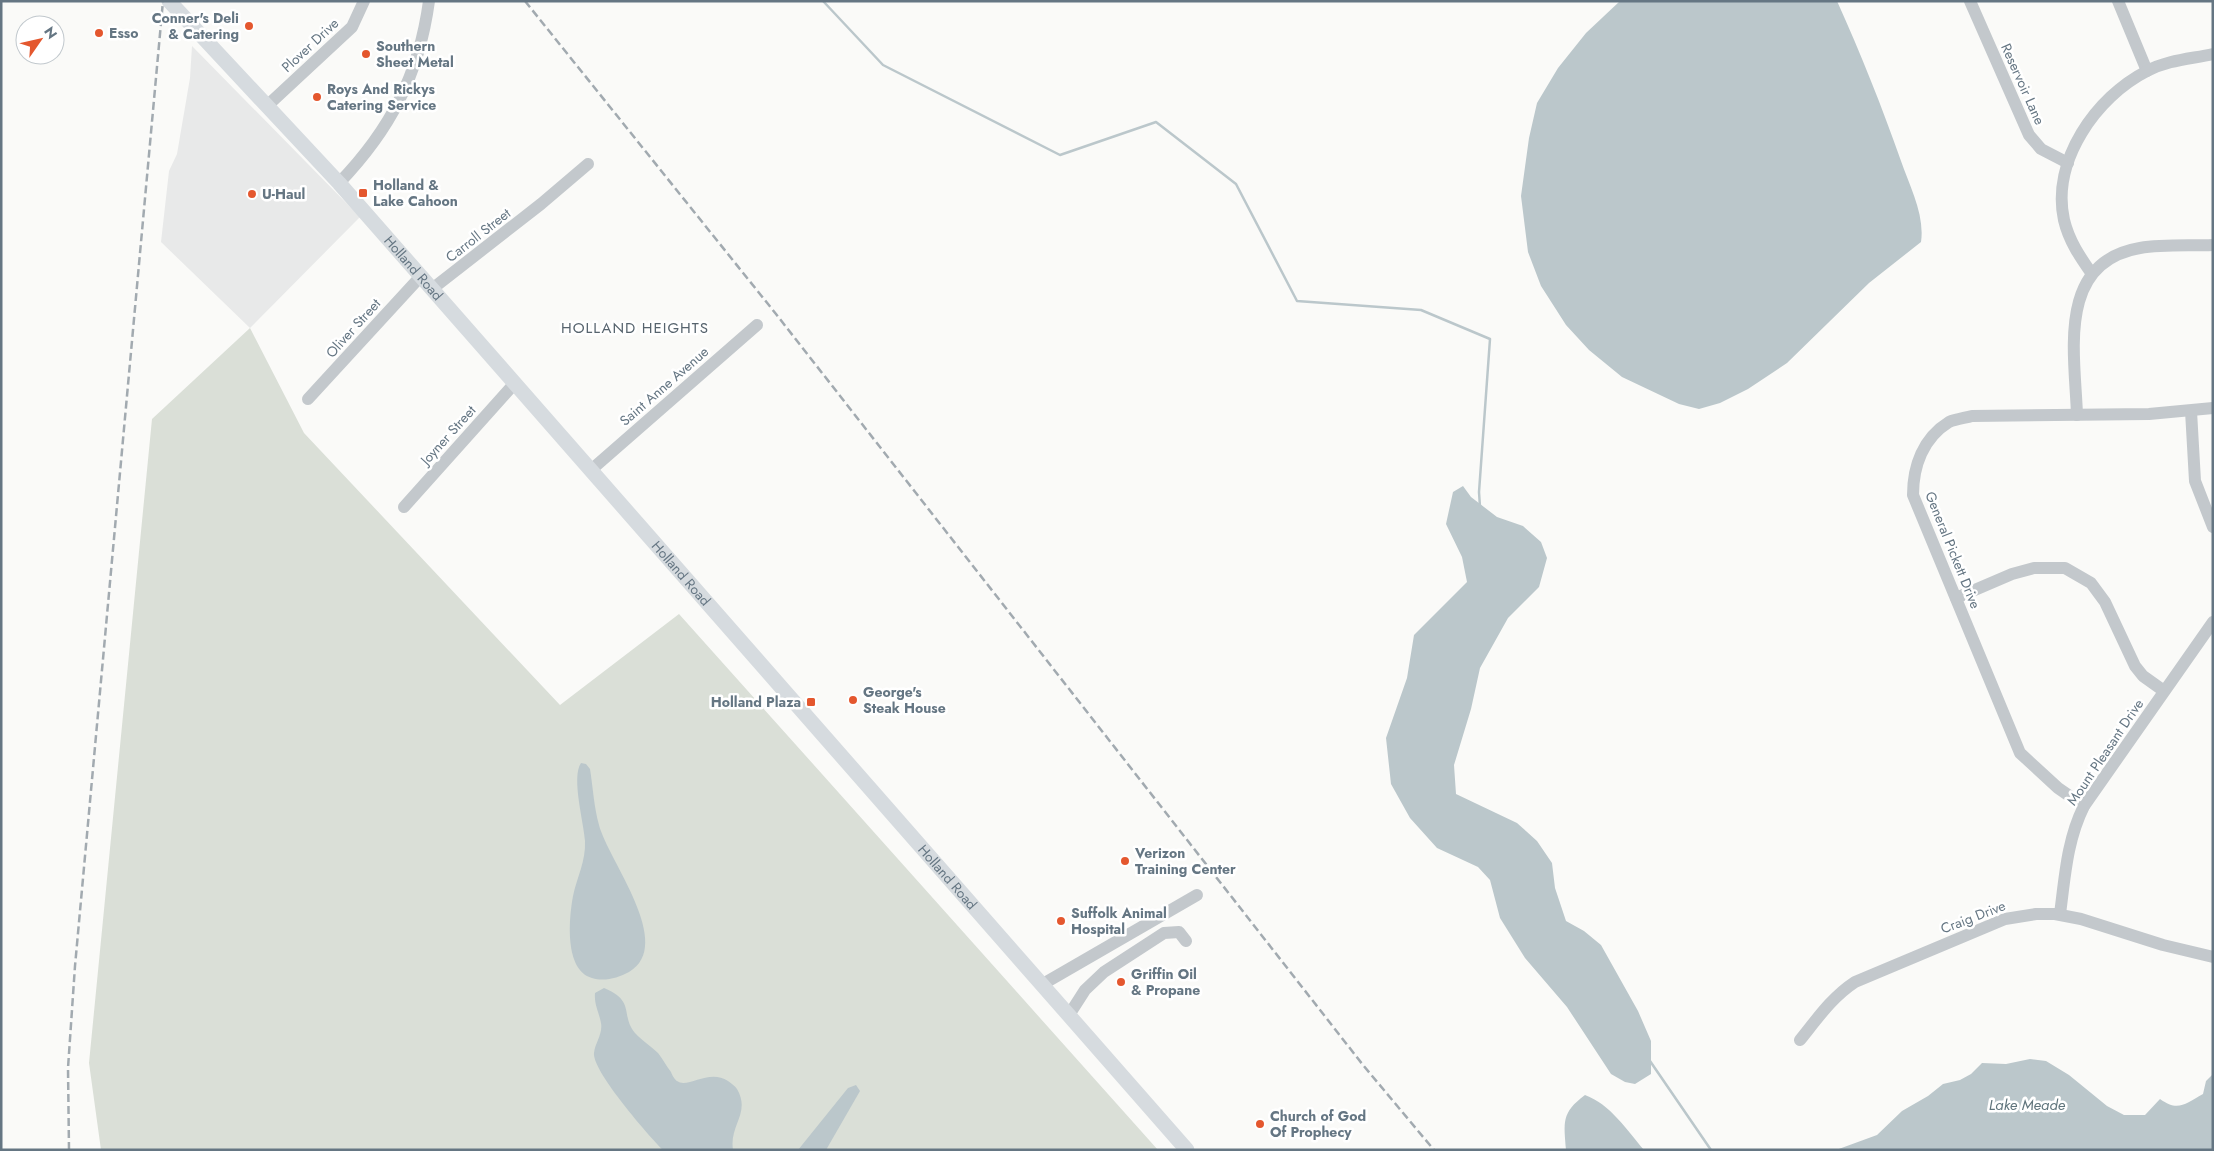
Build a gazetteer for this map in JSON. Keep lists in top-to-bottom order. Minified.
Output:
{"streets":{"main road":["Holland Road"],"street":["Plover Drive","Reservoir Lane","Carroll Street","Oliver Street","Saint Anne Avenue","Joyner Street","General Pickett Drive","Mount Pleasant Drive","Craig Drive"]},"crossings":[["Plover Drive","Holland Road"],["Carroll Street","Holland Road"],["Holland Road","Oliver Street"],["Holland Road","Saint Anne Avenue"],["Holland Road","Joyner Street"],["General Pickett Drive","Mount Pleasant Drive"],["Mount Pleasant Drive","Craig Drive"]],"districts":["HOLLAND HEIGHTS"],"water":["Lake Meade"],"places":{"other":["Conner's Deli & Catering","Esso","Southern Sheet Metal","Roys And Rickys Catering Service","U-Haul","George's Steak House","Verizon Training Center","Suffolk Animal Hospital","Griffin Oil & Propane","Church of God Of Prophecy"],"transit":["Holland & Lake Cahoon","Holland Plaza"]},"north":"top right"}
